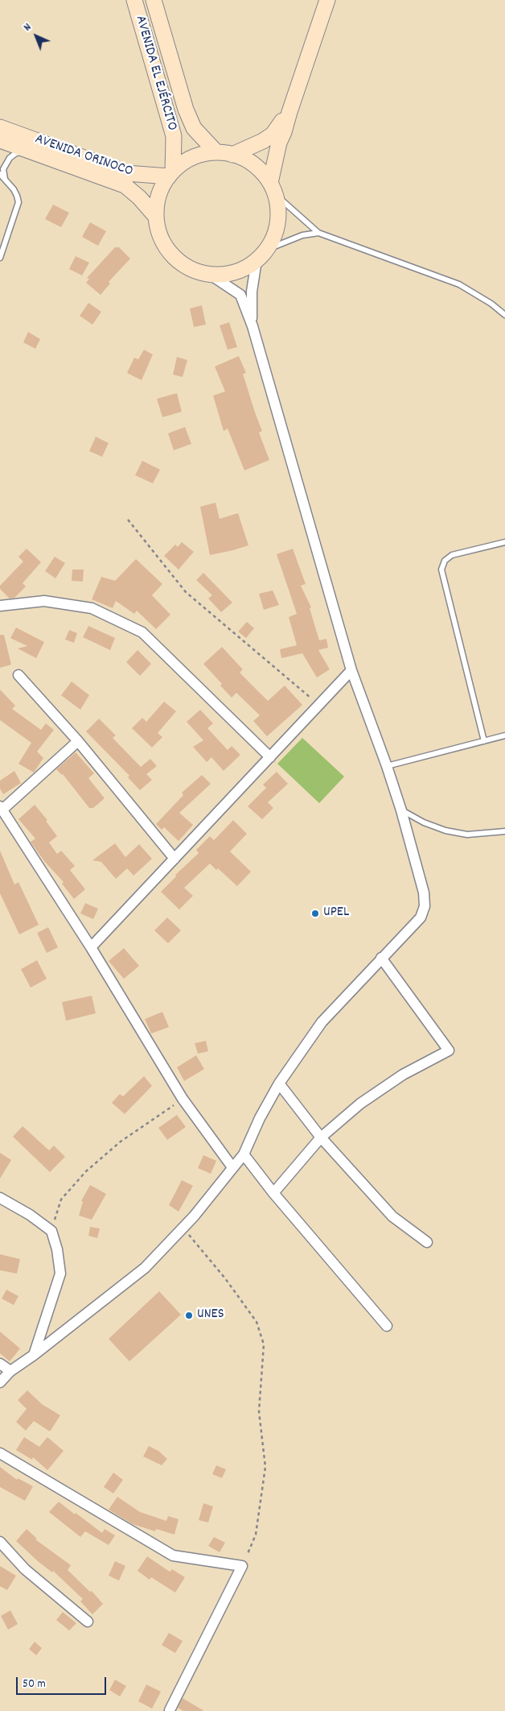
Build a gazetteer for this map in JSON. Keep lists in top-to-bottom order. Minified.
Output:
{"streets":{"street":["AVENIDA EL EJÉRCITO","AVENIDA ORINOCO"]},"crossings":[["AVENIDA EL EJÉRCITO","AVENIDA ORINOCO"]],"places":["UPEL","UNES"],"scale_bar":"50 m","north":"top left"}
